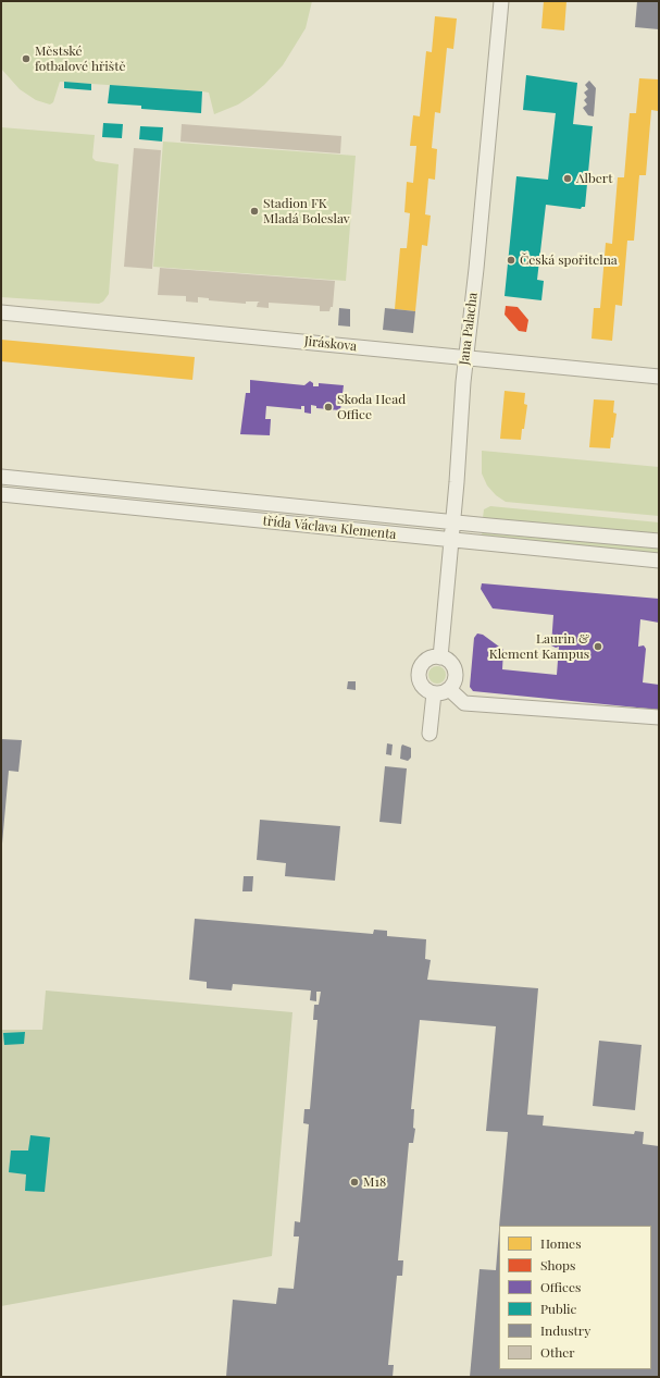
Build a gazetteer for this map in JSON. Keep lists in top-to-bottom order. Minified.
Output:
{"streets":{"street":["Jana Palacha","Jiráskova","třída Václava Klementa"]},"crossings":[["Jana Palacha","Jiráskova"],["Jana Palacha","třída Václava Klementa"]],"places":["Městské fotbalové hřiště","Albert","Stadion FK Mladá Boleslav","Česká spořitelna","Skoda Head Office","Laurin & Klement Kampus","M18"],"legend":["Homes","Shops","Offices","Public","Industry","Other"]}
